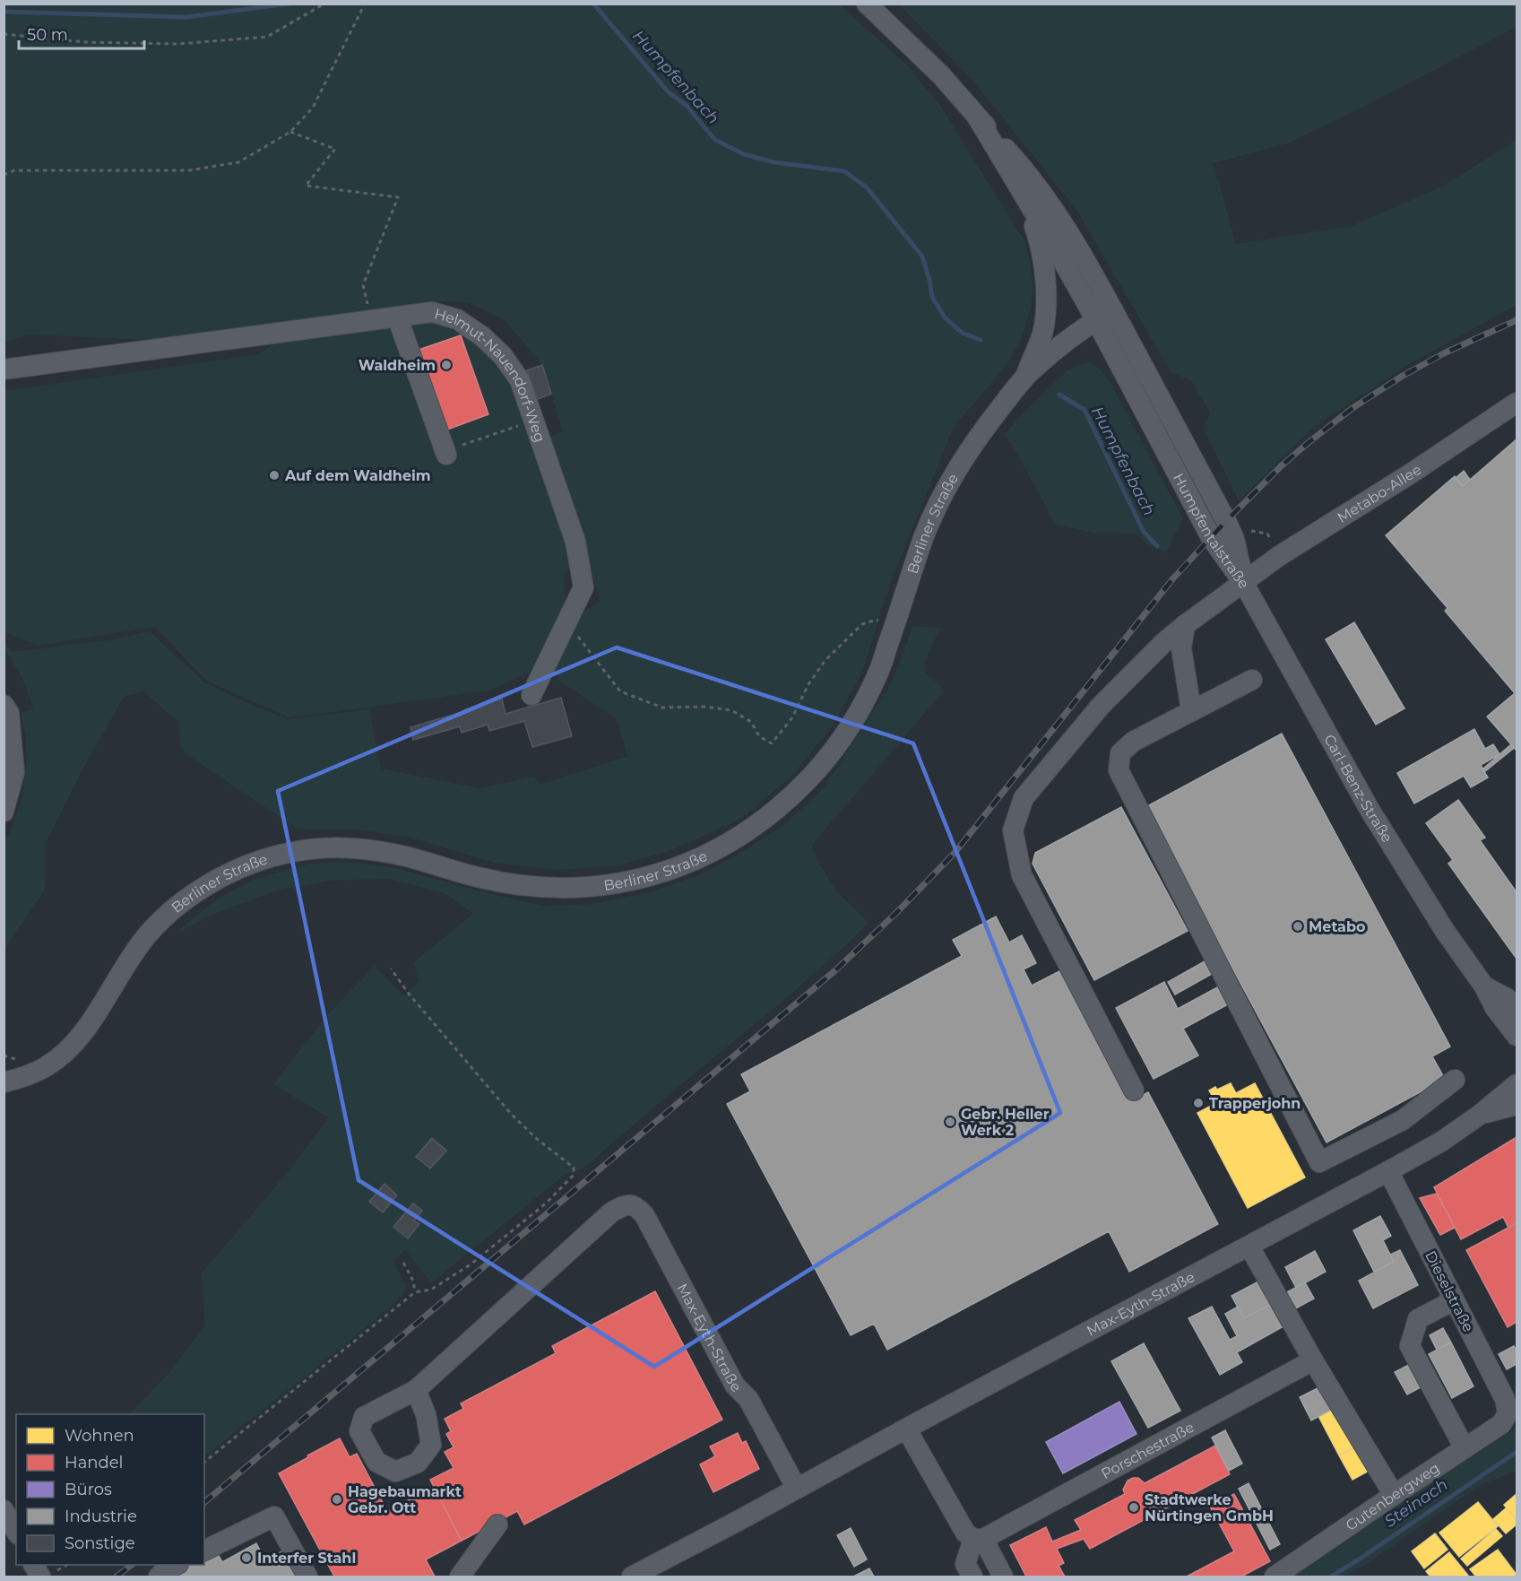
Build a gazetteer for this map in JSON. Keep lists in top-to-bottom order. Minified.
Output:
{"streets":{"street":["Helmut-Nauendorf-Weg","Metabo-Allee","Humpfentalstraße","Berliner Straße","Carl-Benz-Straße","Dieselstraße","Max-Eyth-Straße","Porschestraße","Gutenbergweg"]},"crossings":[["Metabo-Allee","Humpfentalstraße"],["Metabo-Allee","Carl-Benz-Straße"],["Humpfentalstraße","Berliner Straße"],["Humpfentalstraße","Carl-Benz-Straße"],["Dieselstraße","Max-Eyth-Straße"],["Dieselstraße","Gutenbergweg"]],"water":["Humpfenbach","Steinach"],"places":["Waldheim","Auf dem Waldheim","Metabo","Trapperjohn","Gebr. Heller Werk 2","Hagebaumarkt Gebr. Ott","Stadtwerke Nürtingen GmbH","Interfer Stahl"],"legend":["Wohnen","Handel","Büros","Industrie","Sonstige"],"scale_bar":"50 m"}
